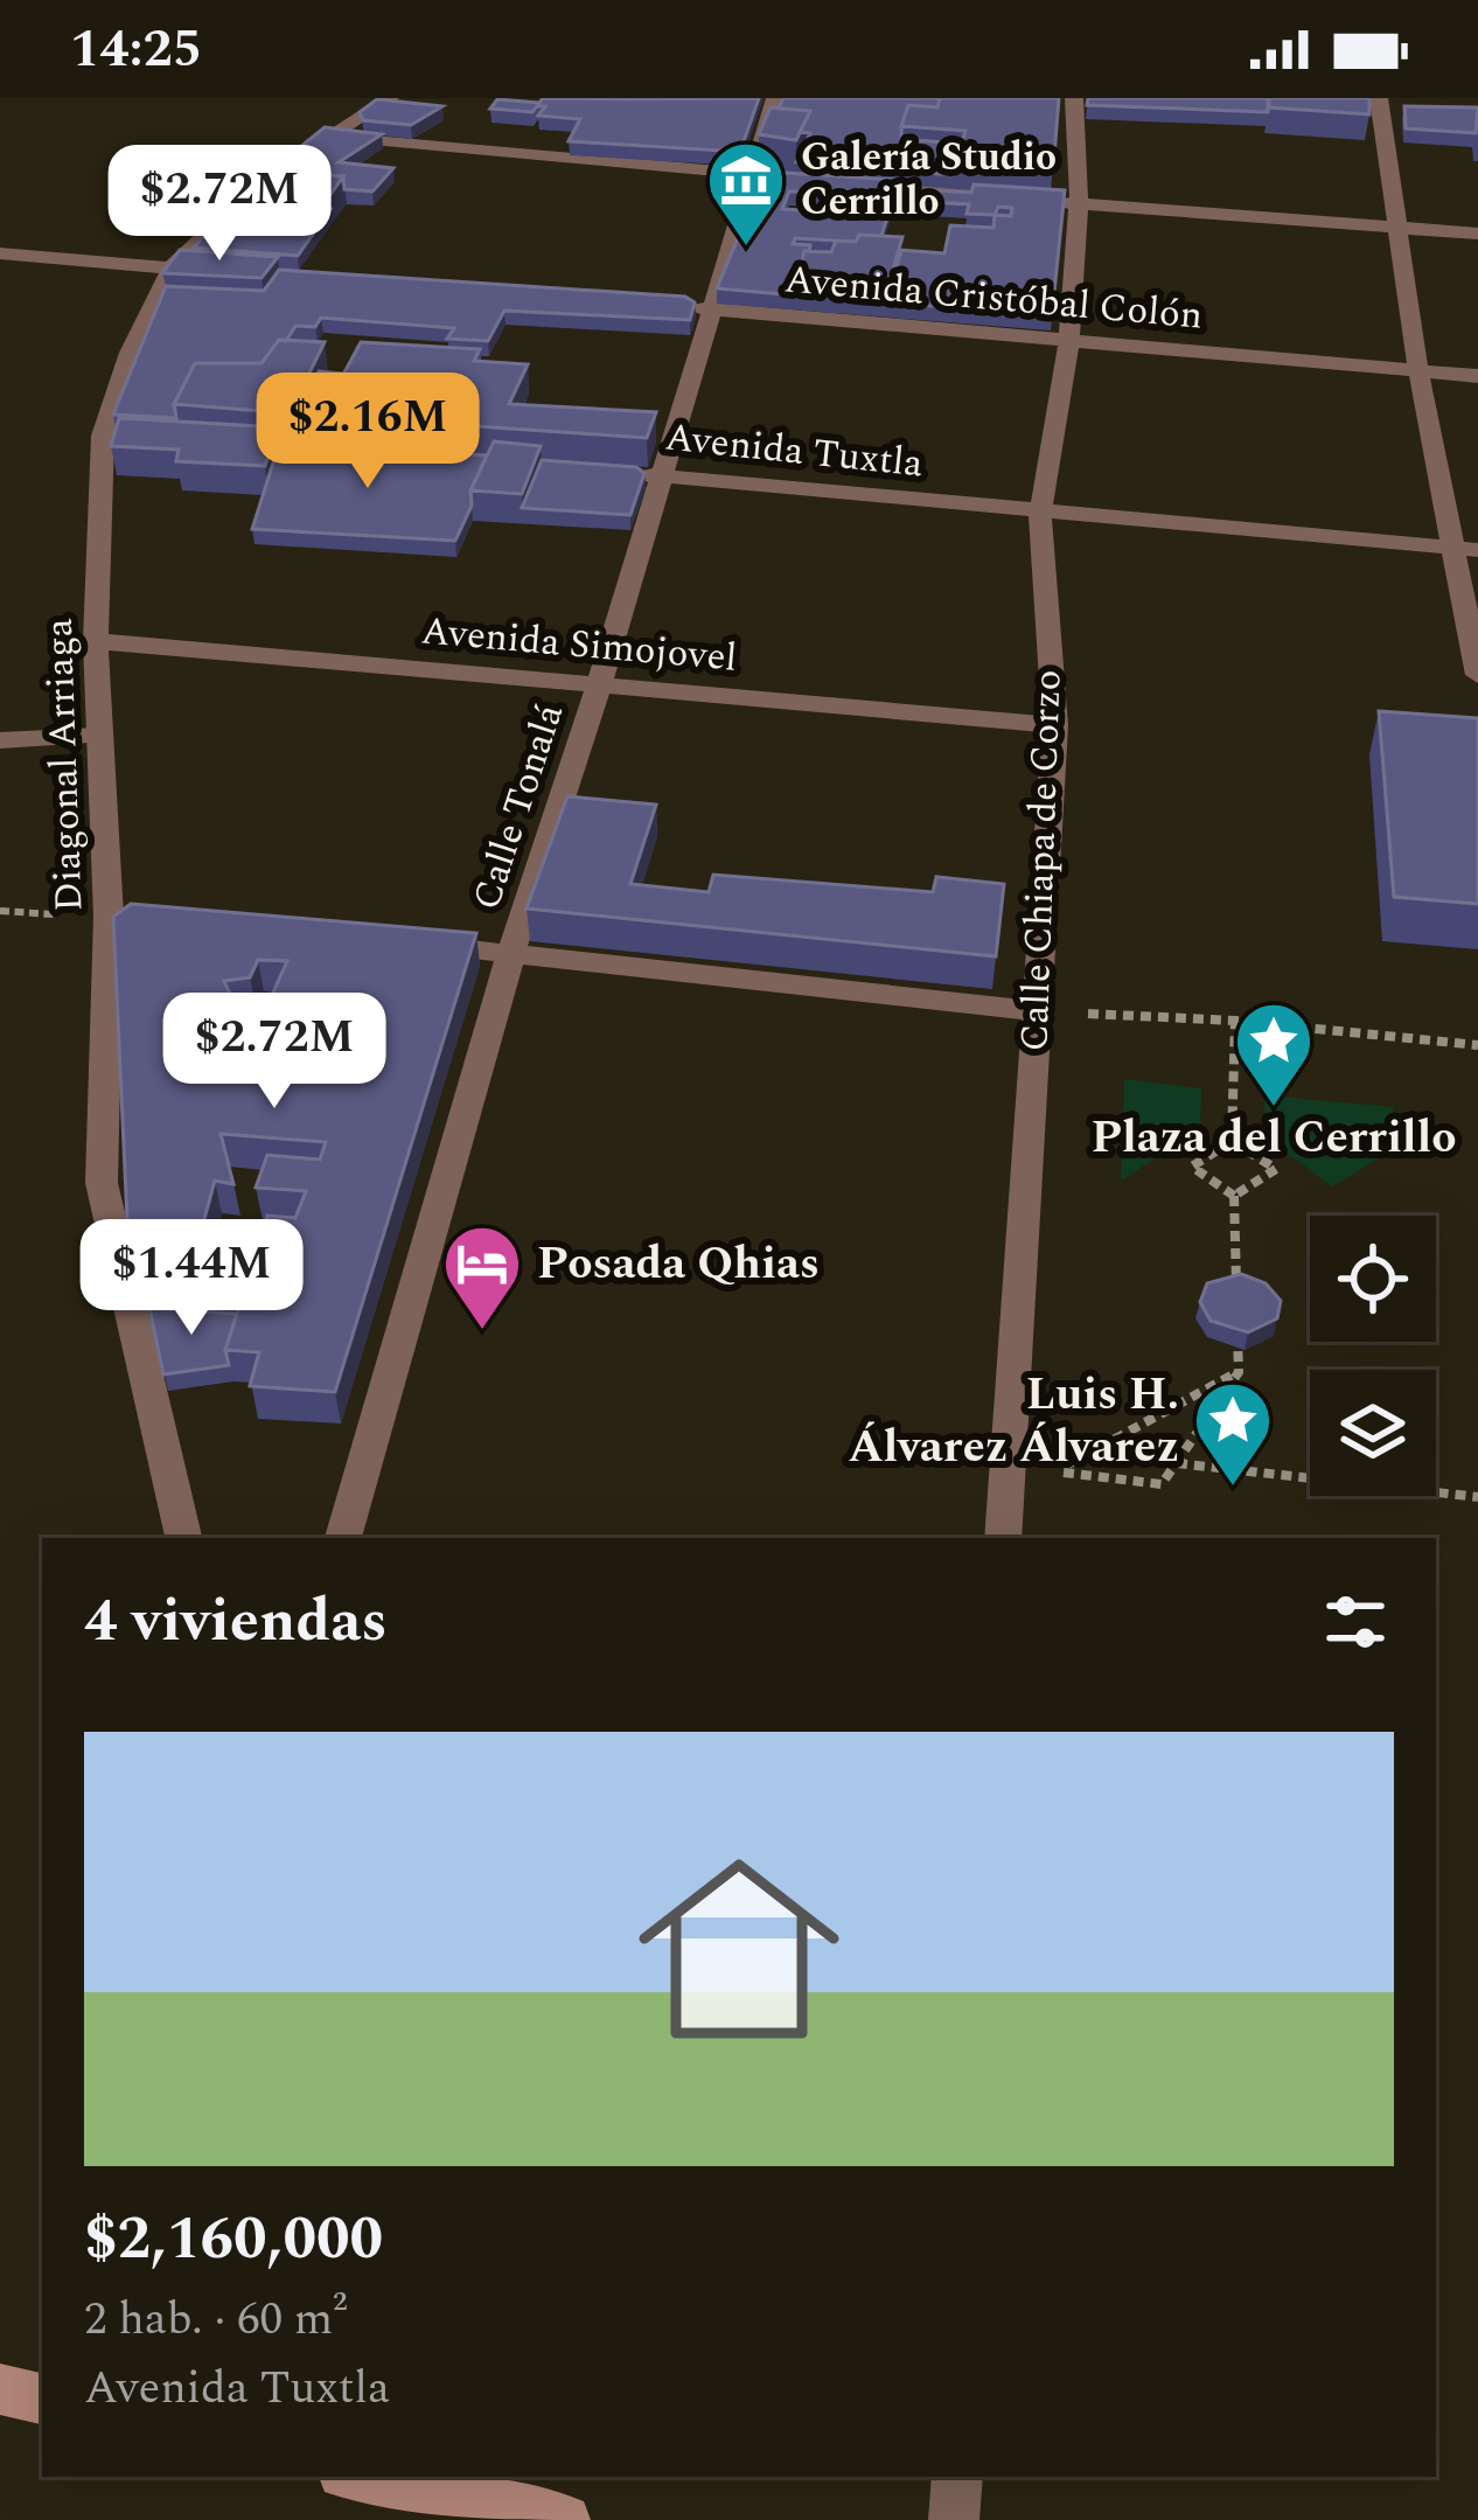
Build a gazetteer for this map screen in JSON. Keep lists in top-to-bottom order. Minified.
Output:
{"streets":{"street":["Avenida Cristóbal Colón","Avenida Tuxtla","Avenida Simojovel","Diagonal Arriaga","Calle Tonalá","Calle Chiapa de Corzo"]},"crossings":[["Avenida Cristóbal Colón","Calle Tonalá"],["Avenida Cristóbal Colón","Calle Chiapa de Corzo"],["Avenida Tuxtla","Calle Tonalá"],["Avenida Tuxtla","Calle Chiapa de Corzo"],["Avenida Simojovel","Diagonal Arriaga"],["Avenida Simojovel","Calle Tonalá"],["Avenida Simojovel","Calle Chiapa de Corzo"]],"places":{"museum":["Galería Studio Cerrillo"],"place":["Plaza del Cerrillo","Luis H. Álvarez Álvarez"],"hotel":["Posada Qhias"]},"page":{"status":"14:25","price":["$2.72M","$2.16M","$2.72M","$1.44M"],"heading":"4 viviendas","list":[{"name":"$2,160,000","note":"2 hab. · 60 m² · Avenida Tuxtla"}]}}
